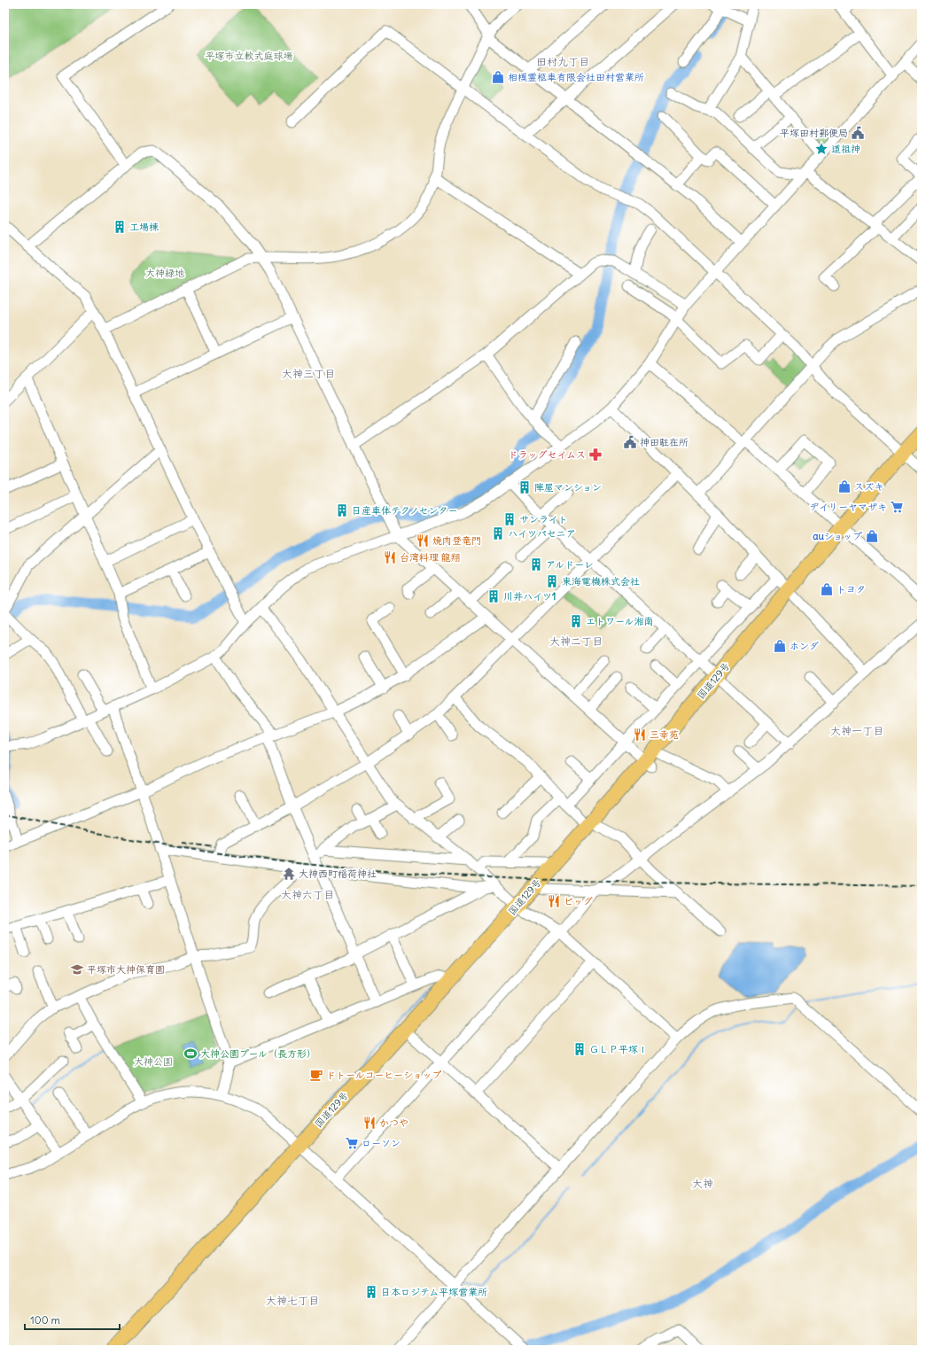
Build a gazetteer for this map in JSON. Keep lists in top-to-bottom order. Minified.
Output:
{"streets":{"highway":["国道129号"]},"districts":["田村九丁目","大神三丁目","大神二丁目","大神一丁目","大神六丁目","大神","大神七丁目"],"parks":["平塚市立軟式庭球場","大神緑地","大神公園"],"places":{"shop":["相模霊柩車有限会社田村営業所","スズキ","auショップ","トヨタ","ホンダ"],"public building":["平塚田村郵便局","神田駐在所"],"place":["道祖神"],"building":["工場棟","陣屋マンション","日産車体テクノセンター","サンライト","ハイツパセニア","アルドーレ","東海電機株式会社","川井ハイツ1","エトワール湘南","ＧＬＰ平塚Ⅰ","日本ロジテム平塚営業所"],"pharmacy":["ドラッグセイムス"],"supermarket":["デイリーヤマザキ","ローソン"],"restaurant":["焼肉登竜門","台湾料理 龍翔","三幸苑","ビッグ","かつや"],"temple":["大神西町稲荷神社"],"school or university":["平塚市大神保育園"],"sports":["大神公園プール（長方形）"],"cafe":["ドトールコーヒーショップ"]},"scale_bar":"100 m"}
